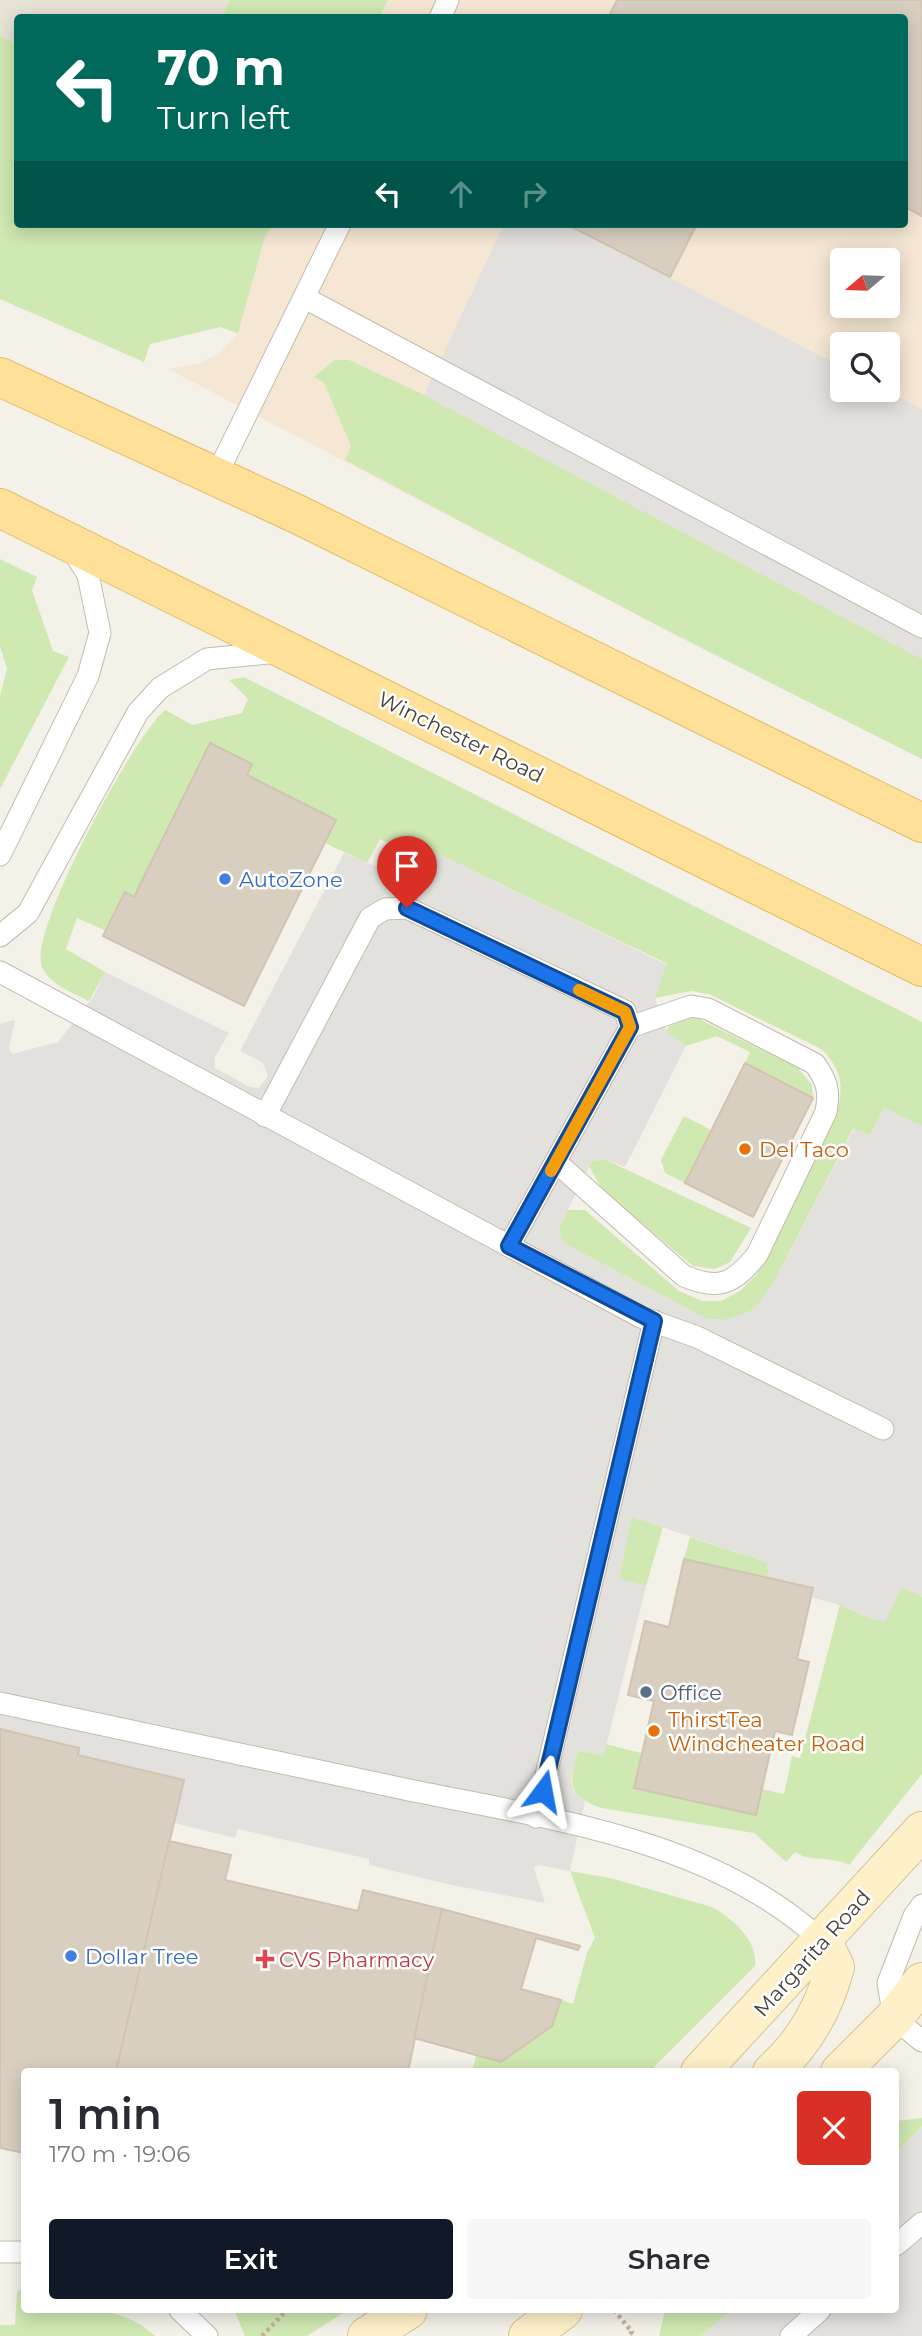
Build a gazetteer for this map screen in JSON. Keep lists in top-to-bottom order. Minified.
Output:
{"streets":{"main road":["Winchester Road","Margarita Road"]},"places":{"other":["AutoZone","Del Taco","Office","ThirstTea Windcheater Road","Dollar Tree"],"health":["CVS Pharmacy"]},"north":"left","page":{"turn":["70 m","Turn left"],"heading":["1 min","170 m · 19:06"],"buttons":["Exit","Share"]}}
